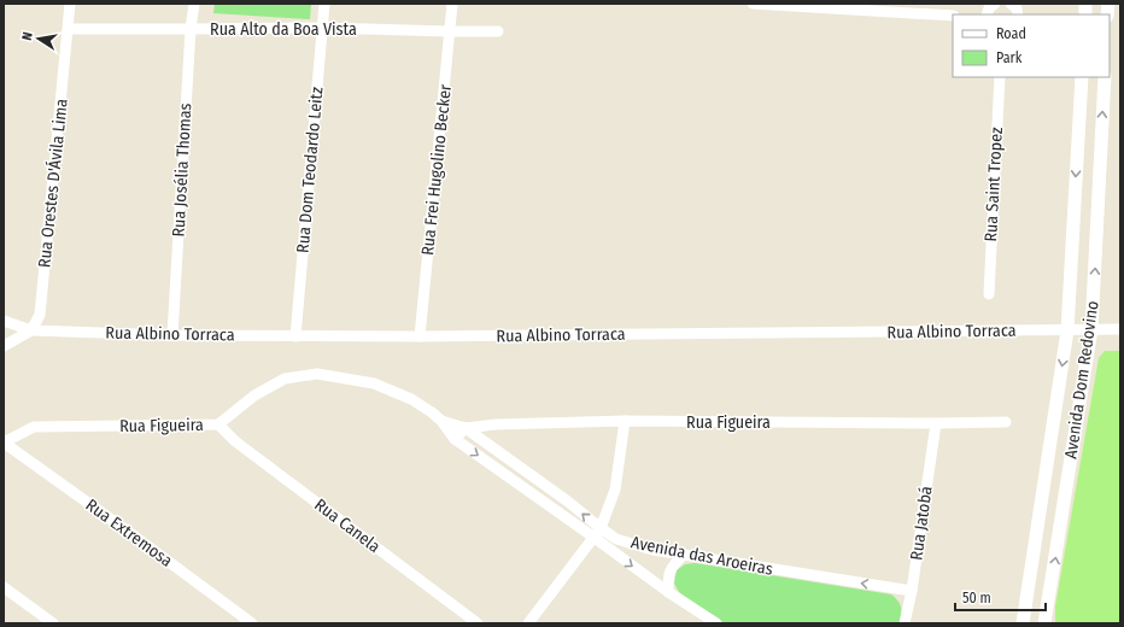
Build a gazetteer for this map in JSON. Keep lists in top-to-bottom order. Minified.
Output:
{"streets":{"street":["Rua Alto da Boa Vista","Rua Josélia Thomas","Rua Dom Teodardo Leitz","Rua Frei Hugolino Becker","Rua Orestes D'Ávila Lima","Rua Saint Tropez","Rua Albino Torraca","Avenida Dom Redovino","Rua Figueira","Rua Jatobá","Rua Canela","Rua Extremosa","Avenida das Aroeiras"]},"crossings":[["Rua Alto da Boa Vista","Rua Josélia Thomas"],["Rua Alto da Boa Vista","Rua Dom Teodardo Leitz"],["Rua Alto da Boa Vista","Rua Frei Hugolino Becker"],["Rua Alto da Boa Vista","Rua Orestes D'Ávila Lima"],["Rua Josélia Thomas","Rua Albino Torraca"],["Rua Dom Teodardo Leitz","Rua Albino Torraca"],["Rua Frei Hugolino Becker","Rua Albino Torraca"],["Rua Orestes D'Ávila Lima","Rua Albino Torraca"],["Rua Albino Torraca","Avenida Dom Redovino"],["Rua Figueira","Rua Jatobá"],["Rua Figueira","Rua Canela"],["Rua Figueira","Rua Extremosa"],["Rua Figueira","Avenida das Aroeiras"],["Rua Jatobá","Avenida das Aroeiras"]],"legend":["Road","Park"],"scale_bar":"50 m","north":"left"}
